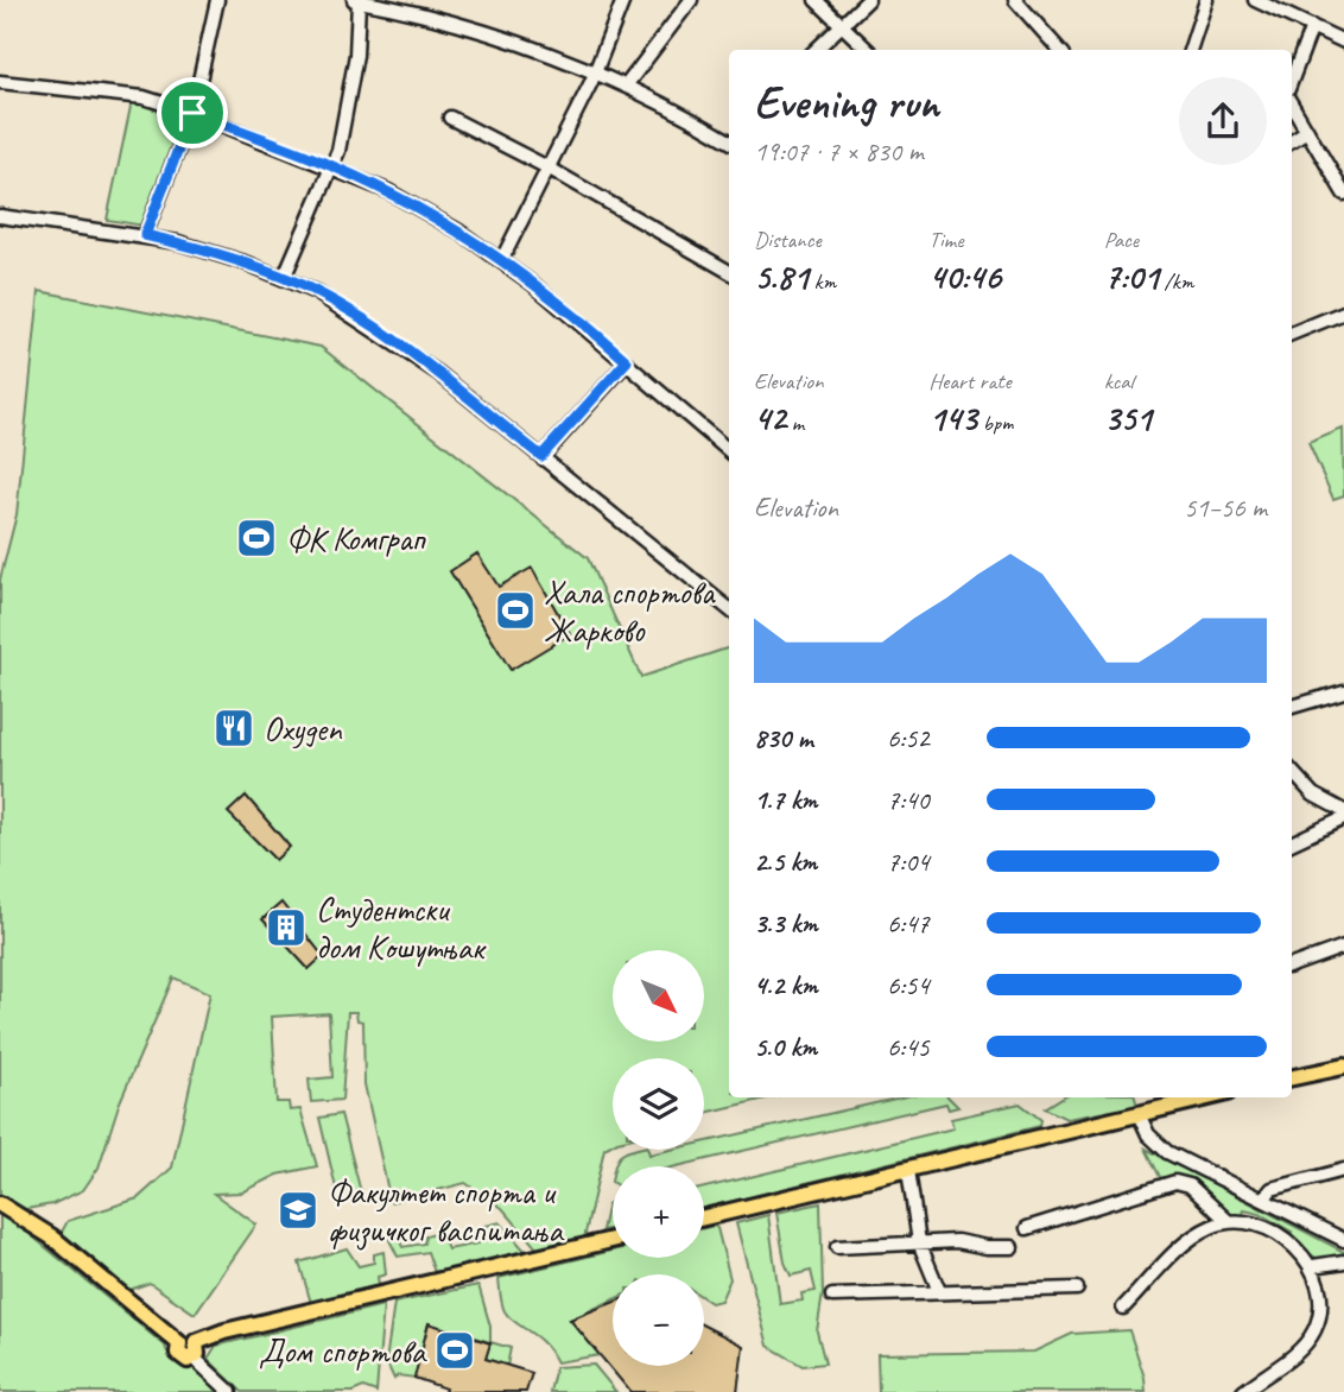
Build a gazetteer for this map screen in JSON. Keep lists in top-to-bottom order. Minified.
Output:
{"places":{"sports":["ФК Комграп","Хала спортова Жарково","Дом спортова"],"restaurant":["Oxygen"],"building":["Студентски дом Кошутњак"],"school or university":["Факултет спорта и физичког васпитања"]},"north":"bottom right","page":{"heading":["Evening run","19:07 · 7 × 830 m"],"stats":[["Distance","5.81 km"],["Time","40:46"],["Pace","7:01 /km"],["Elevation","42 m"],["Heart rate","143 bpm"],["kcal","351"]],"chart":["Elevation","51–56 m"],"list":[{"name":"830 m","note":"6:52"},{"name":"1.7 km","note":"7:40"},{"name":"2.5 km","note":"7:04"},{"name":"3.3 km","note":"6:47"},{"name":"4.2 km","note":"6:54"},{"name":"5.0 km","note":"6:45"}],"map_buttons":["+","−"]}}
